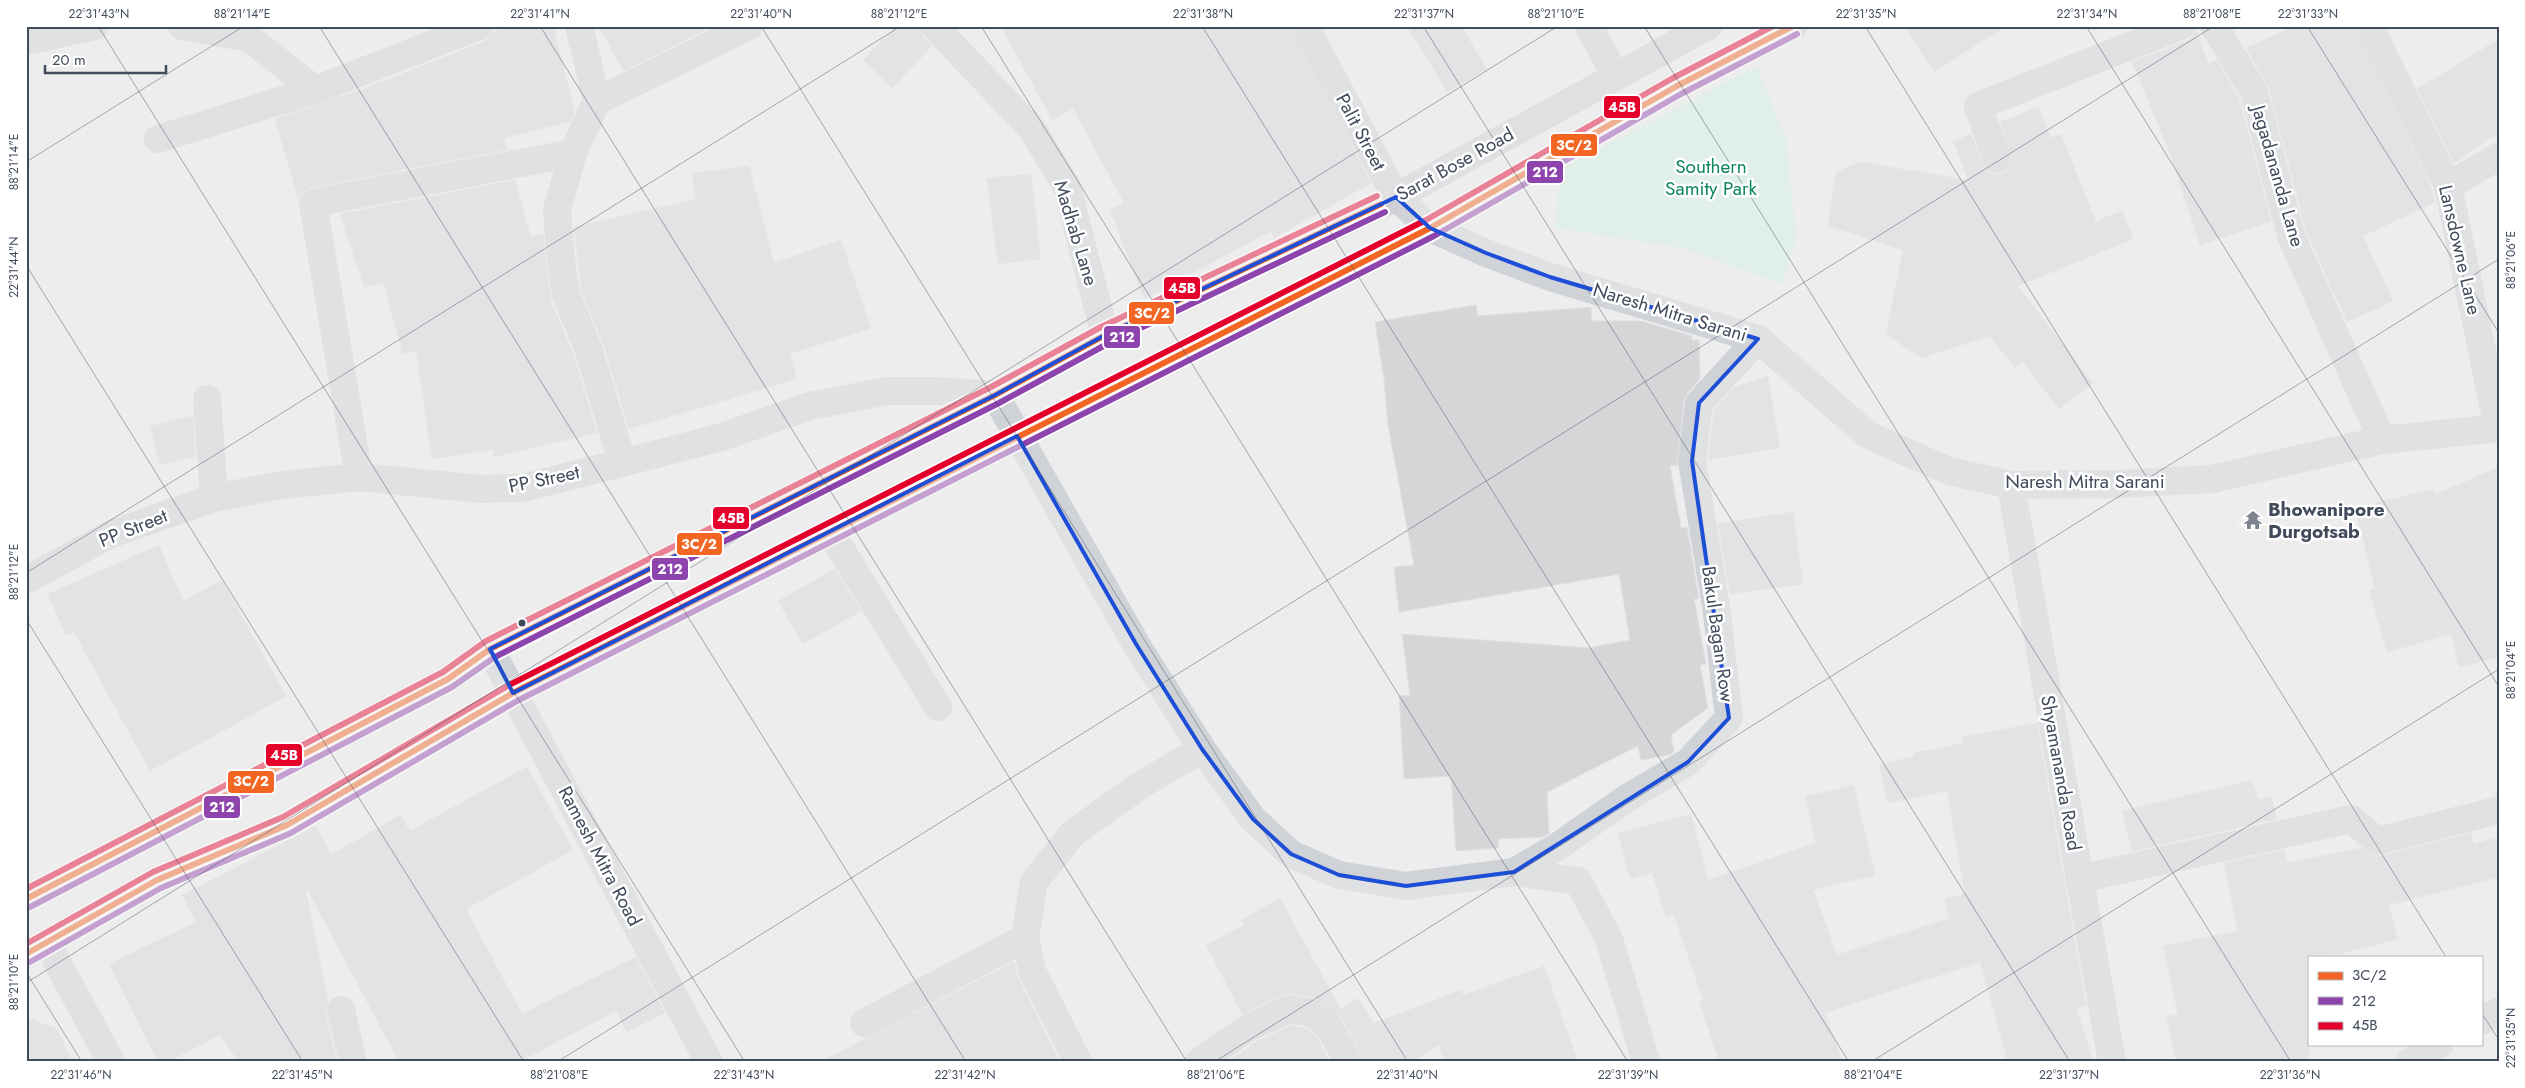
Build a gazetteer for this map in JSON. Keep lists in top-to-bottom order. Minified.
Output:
{"streets":{"main road":["Sarat Bose Road"],"street":["Palit Street","Jagadananda Lane","Madhab Lane","Lansdowne Lane","Naresh Mitra Sarani","PP Street","Bakul Bagan Row","Shyamananda Road","Ramesh Mitra Road"]},"crossings":[["Palit Street","Sarat Bose Road"],["Palit Street","Naresh Mitra Sarani"],["Sarat Bose Road","Madhab Lane"],["Sarat Bose Road","PP Street"],["Sarat Bose Road","Ramesh Mitra Road"],["Jagadananda Lane","Naresh Mitra Sarani"],["Lansdowne Lane","Naresh Mitra Sarani"],["Naresh Mitra Sarani","Bakul Bagan Row"],["Naresh Mitra Sarani","Shyamananda Road"]],"parks":["Southern Samity Park"],"places":{"temple":["Bhowanipore Durgotsab"]},"lines":["transit line 3C/2","transit line 45B","transit line 212"],"legend":["3C/2","212","45B"],"scale_bar":"20 m","coordinates":["22°31'43\"N","88°21'14\"E","22°31'41\"N","22°31'40\"N","88°21'12\"E","22°31'38\"N","22°31'37\"N","88°21'10\"E","22°31'35\"N","22°31'34\"N","88°21'08\"E","22°31'33\"N","88°21'06\"E","22°31'44\"N","88°21'04\"E","22°31'46\"N","22°31'45\"N","22°31'42\"N","22°31'39\"N","22°31'36\"N"]}
